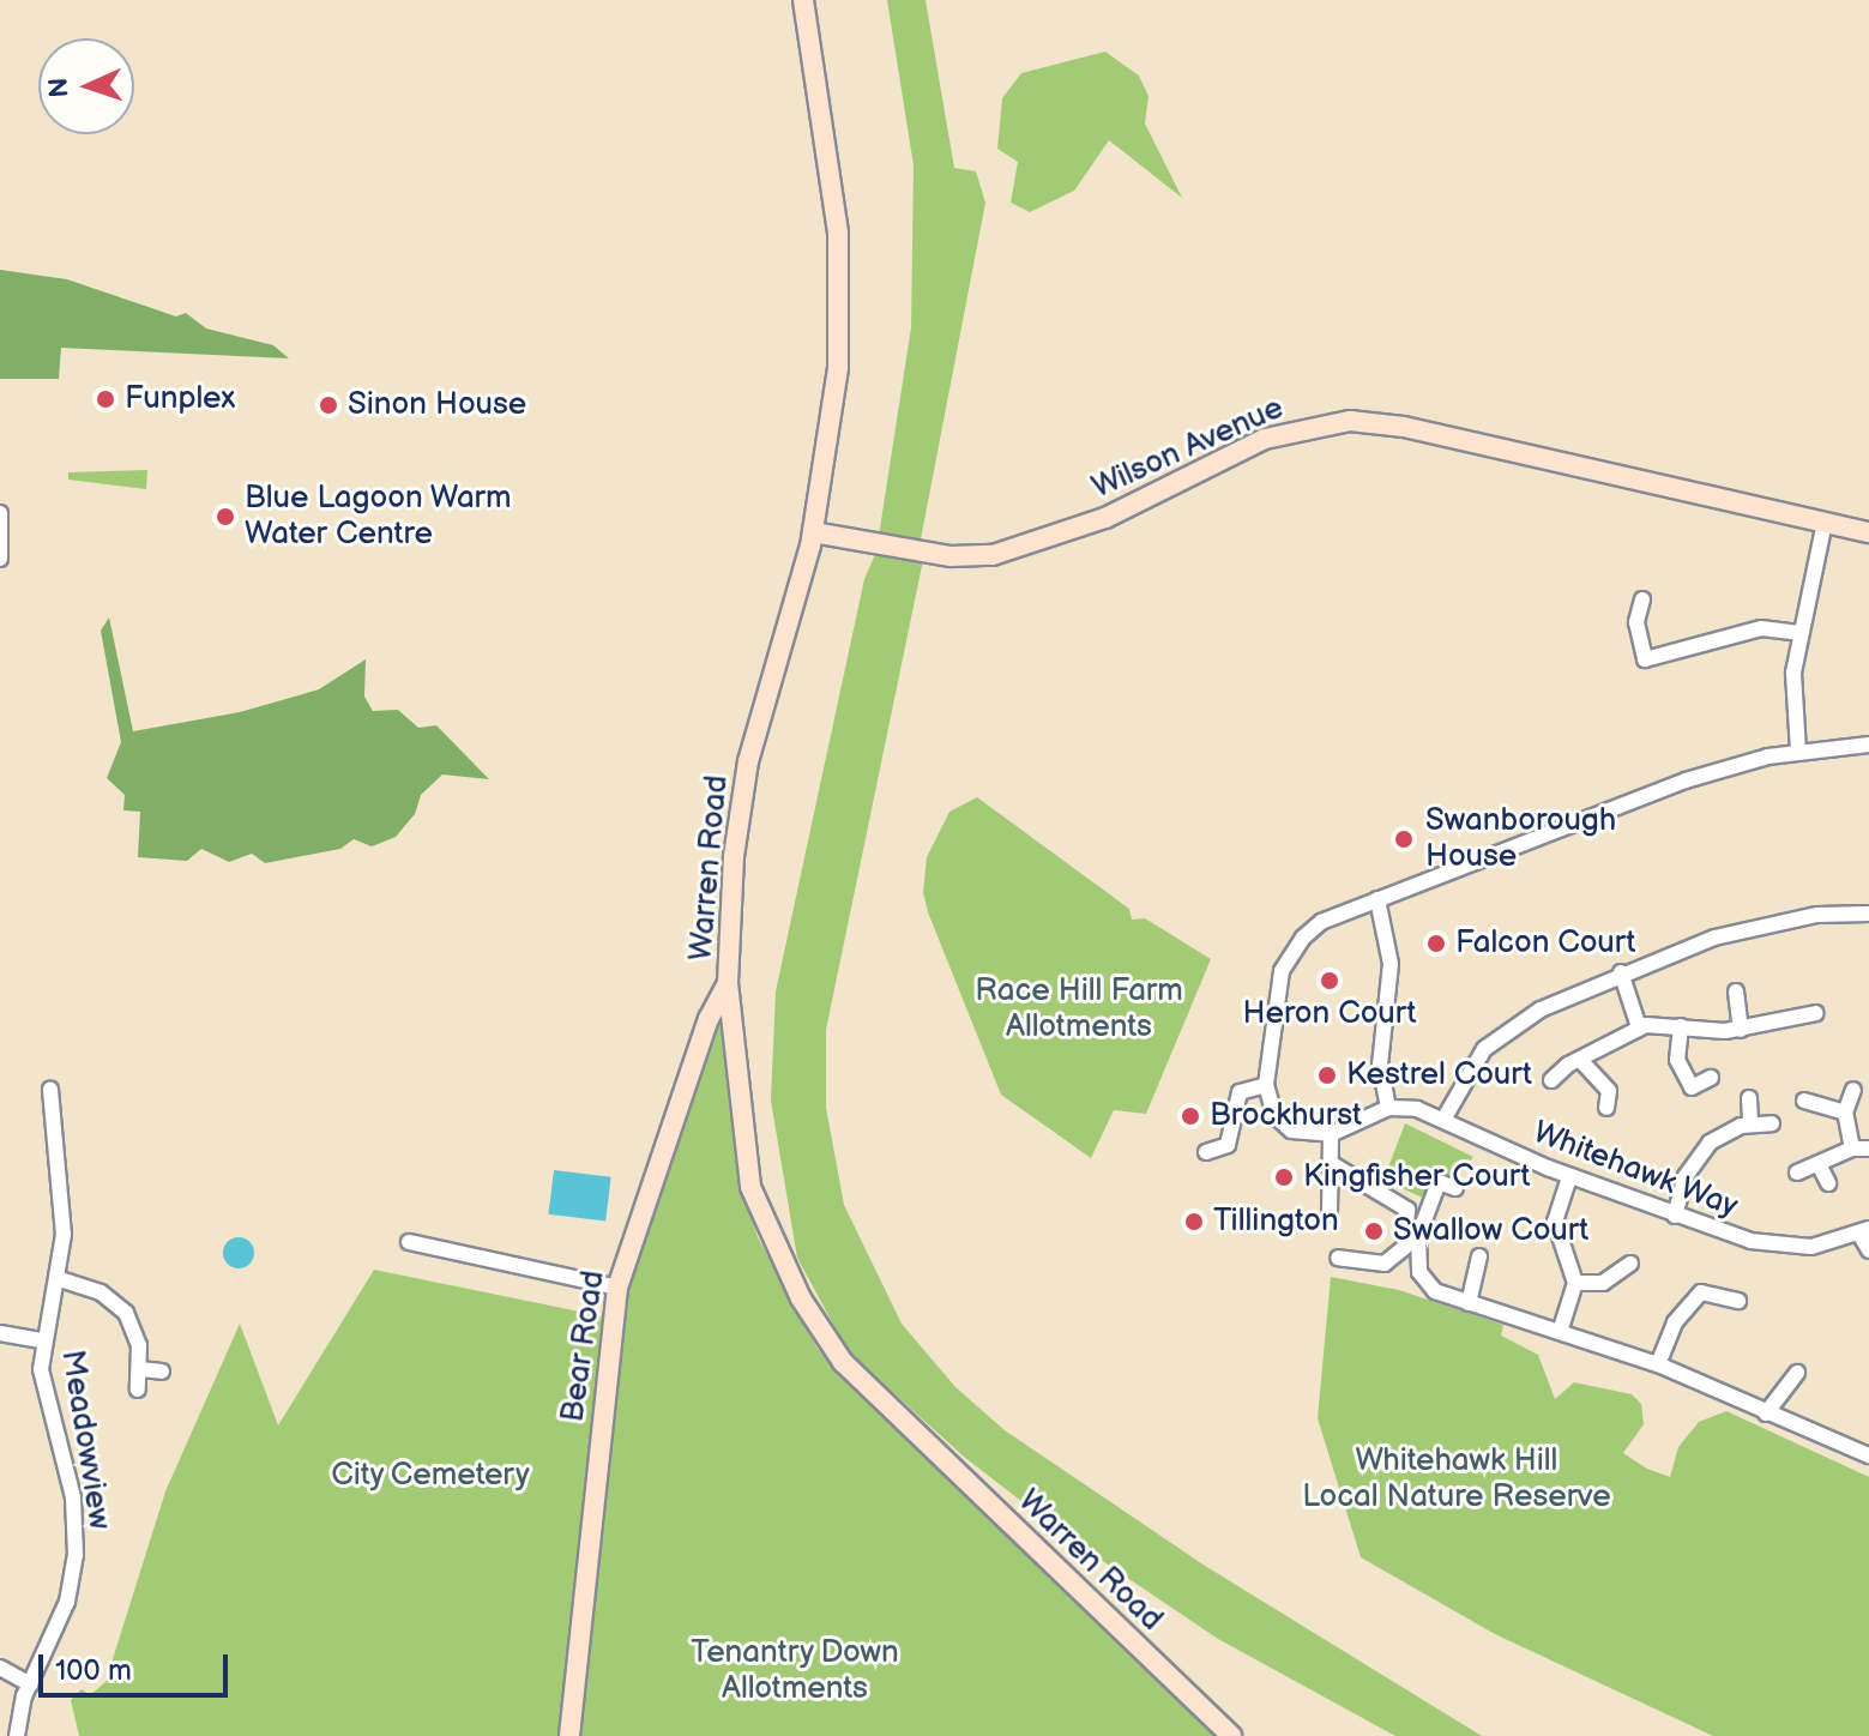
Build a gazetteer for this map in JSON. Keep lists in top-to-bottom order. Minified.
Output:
{"streets":{"street":["Wilson Avenue","Warren Road","Whitehawk Way","Bear Road","Meadowview"]},"crossings":[["Wilson Avenue","Warren Road"],["Warren Road","Bear Road"]],"parks":["Race Hill Farm Allotments","Whitehawk Hill Local Nature Reserve","City Cemetery","Tenantry Down Allotments"],"places":["Funplex","Sinon House","Blue Lagoon Warm Water Centre","Swanborough House","Falcon Court","Heron Court","Kestrel Court","Brockhurst","Kingfisher Court","Tillington","Swallow Court"],"scale_bar":"100 m","north":"left"}
